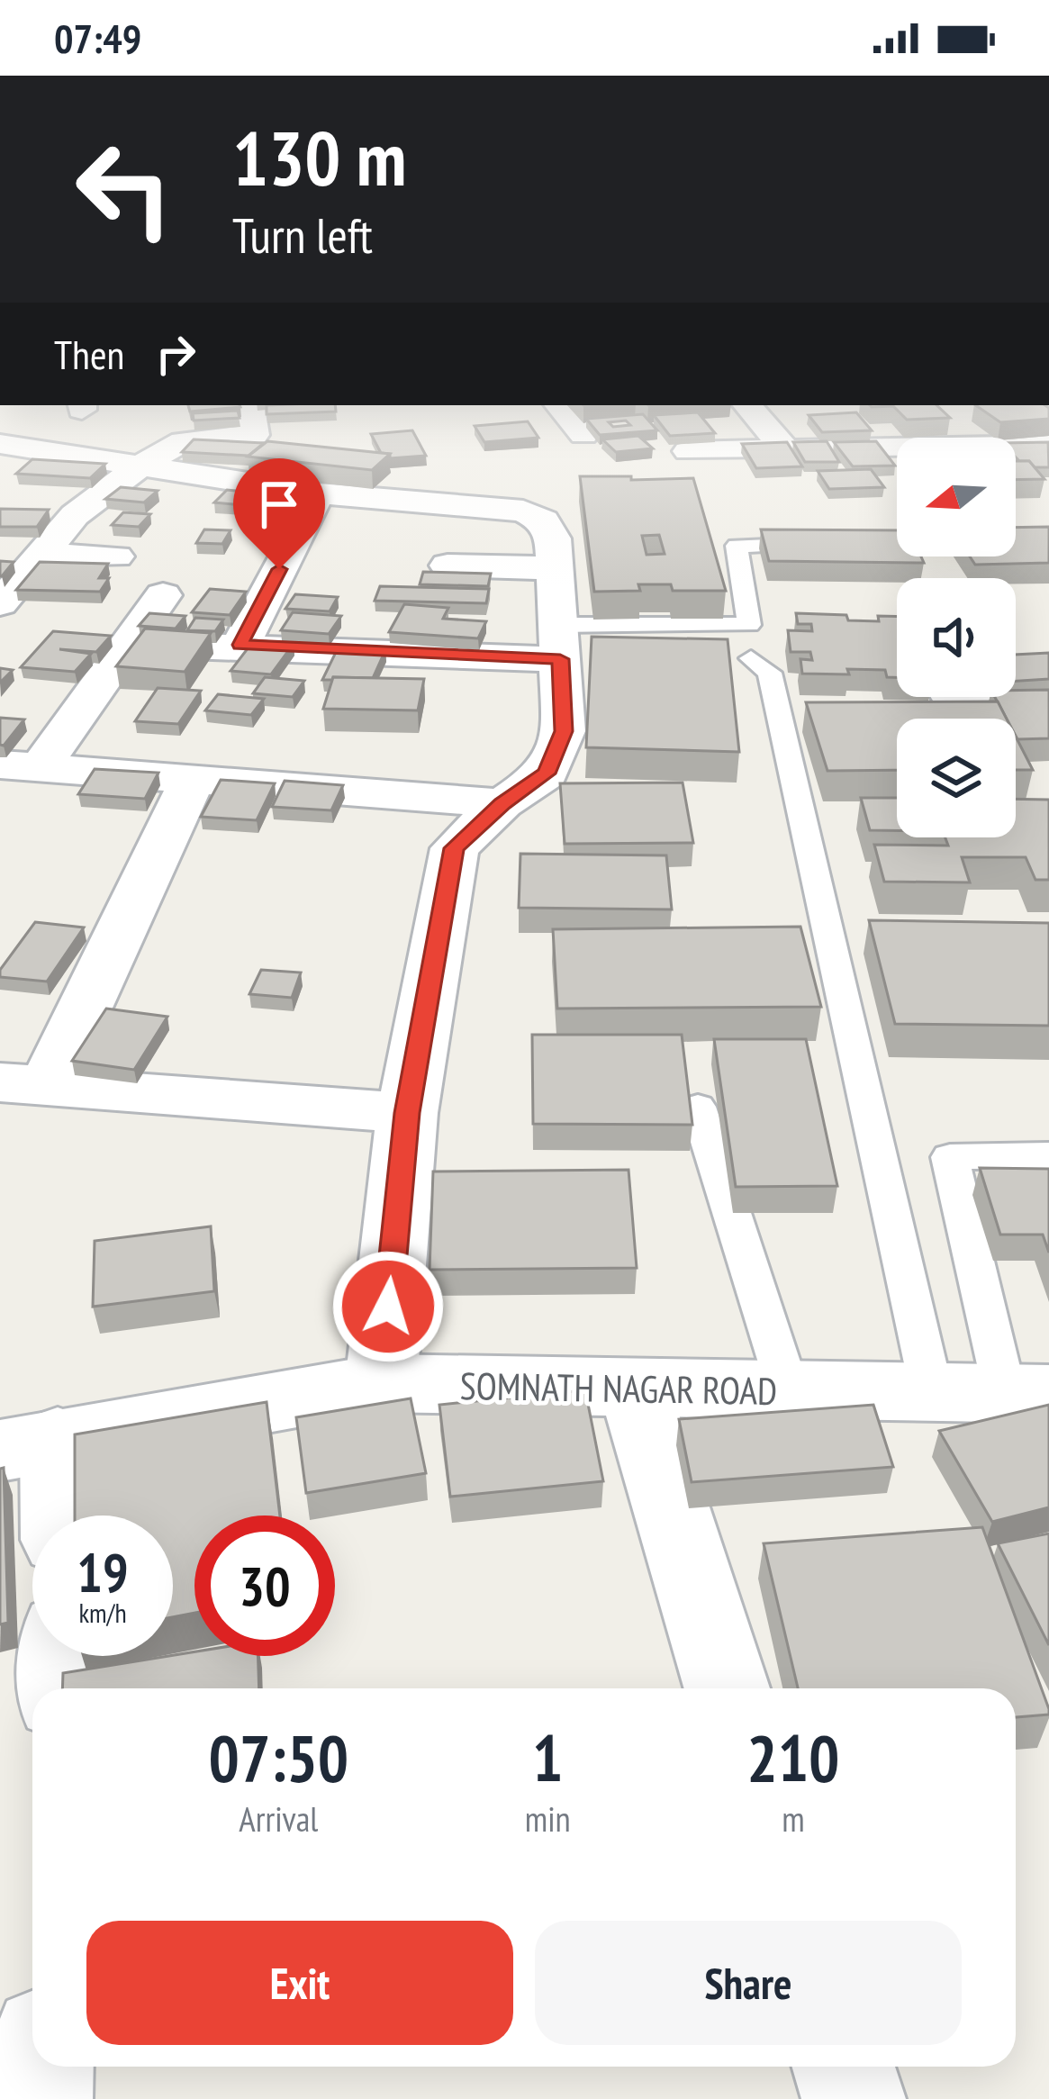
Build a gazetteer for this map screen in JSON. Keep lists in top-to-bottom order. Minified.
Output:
{"streets":{"street":["SOMNATH NAGAR ROAD"]},"north":"left","page":{"status":"07:49","turn":["130 m","Turn left"],"then":"Then","speed":"19 km/h","limit":"30","eta":["07:50","Arrival","1","min","210","m"],"buttons":["Exit","Share"]}}
